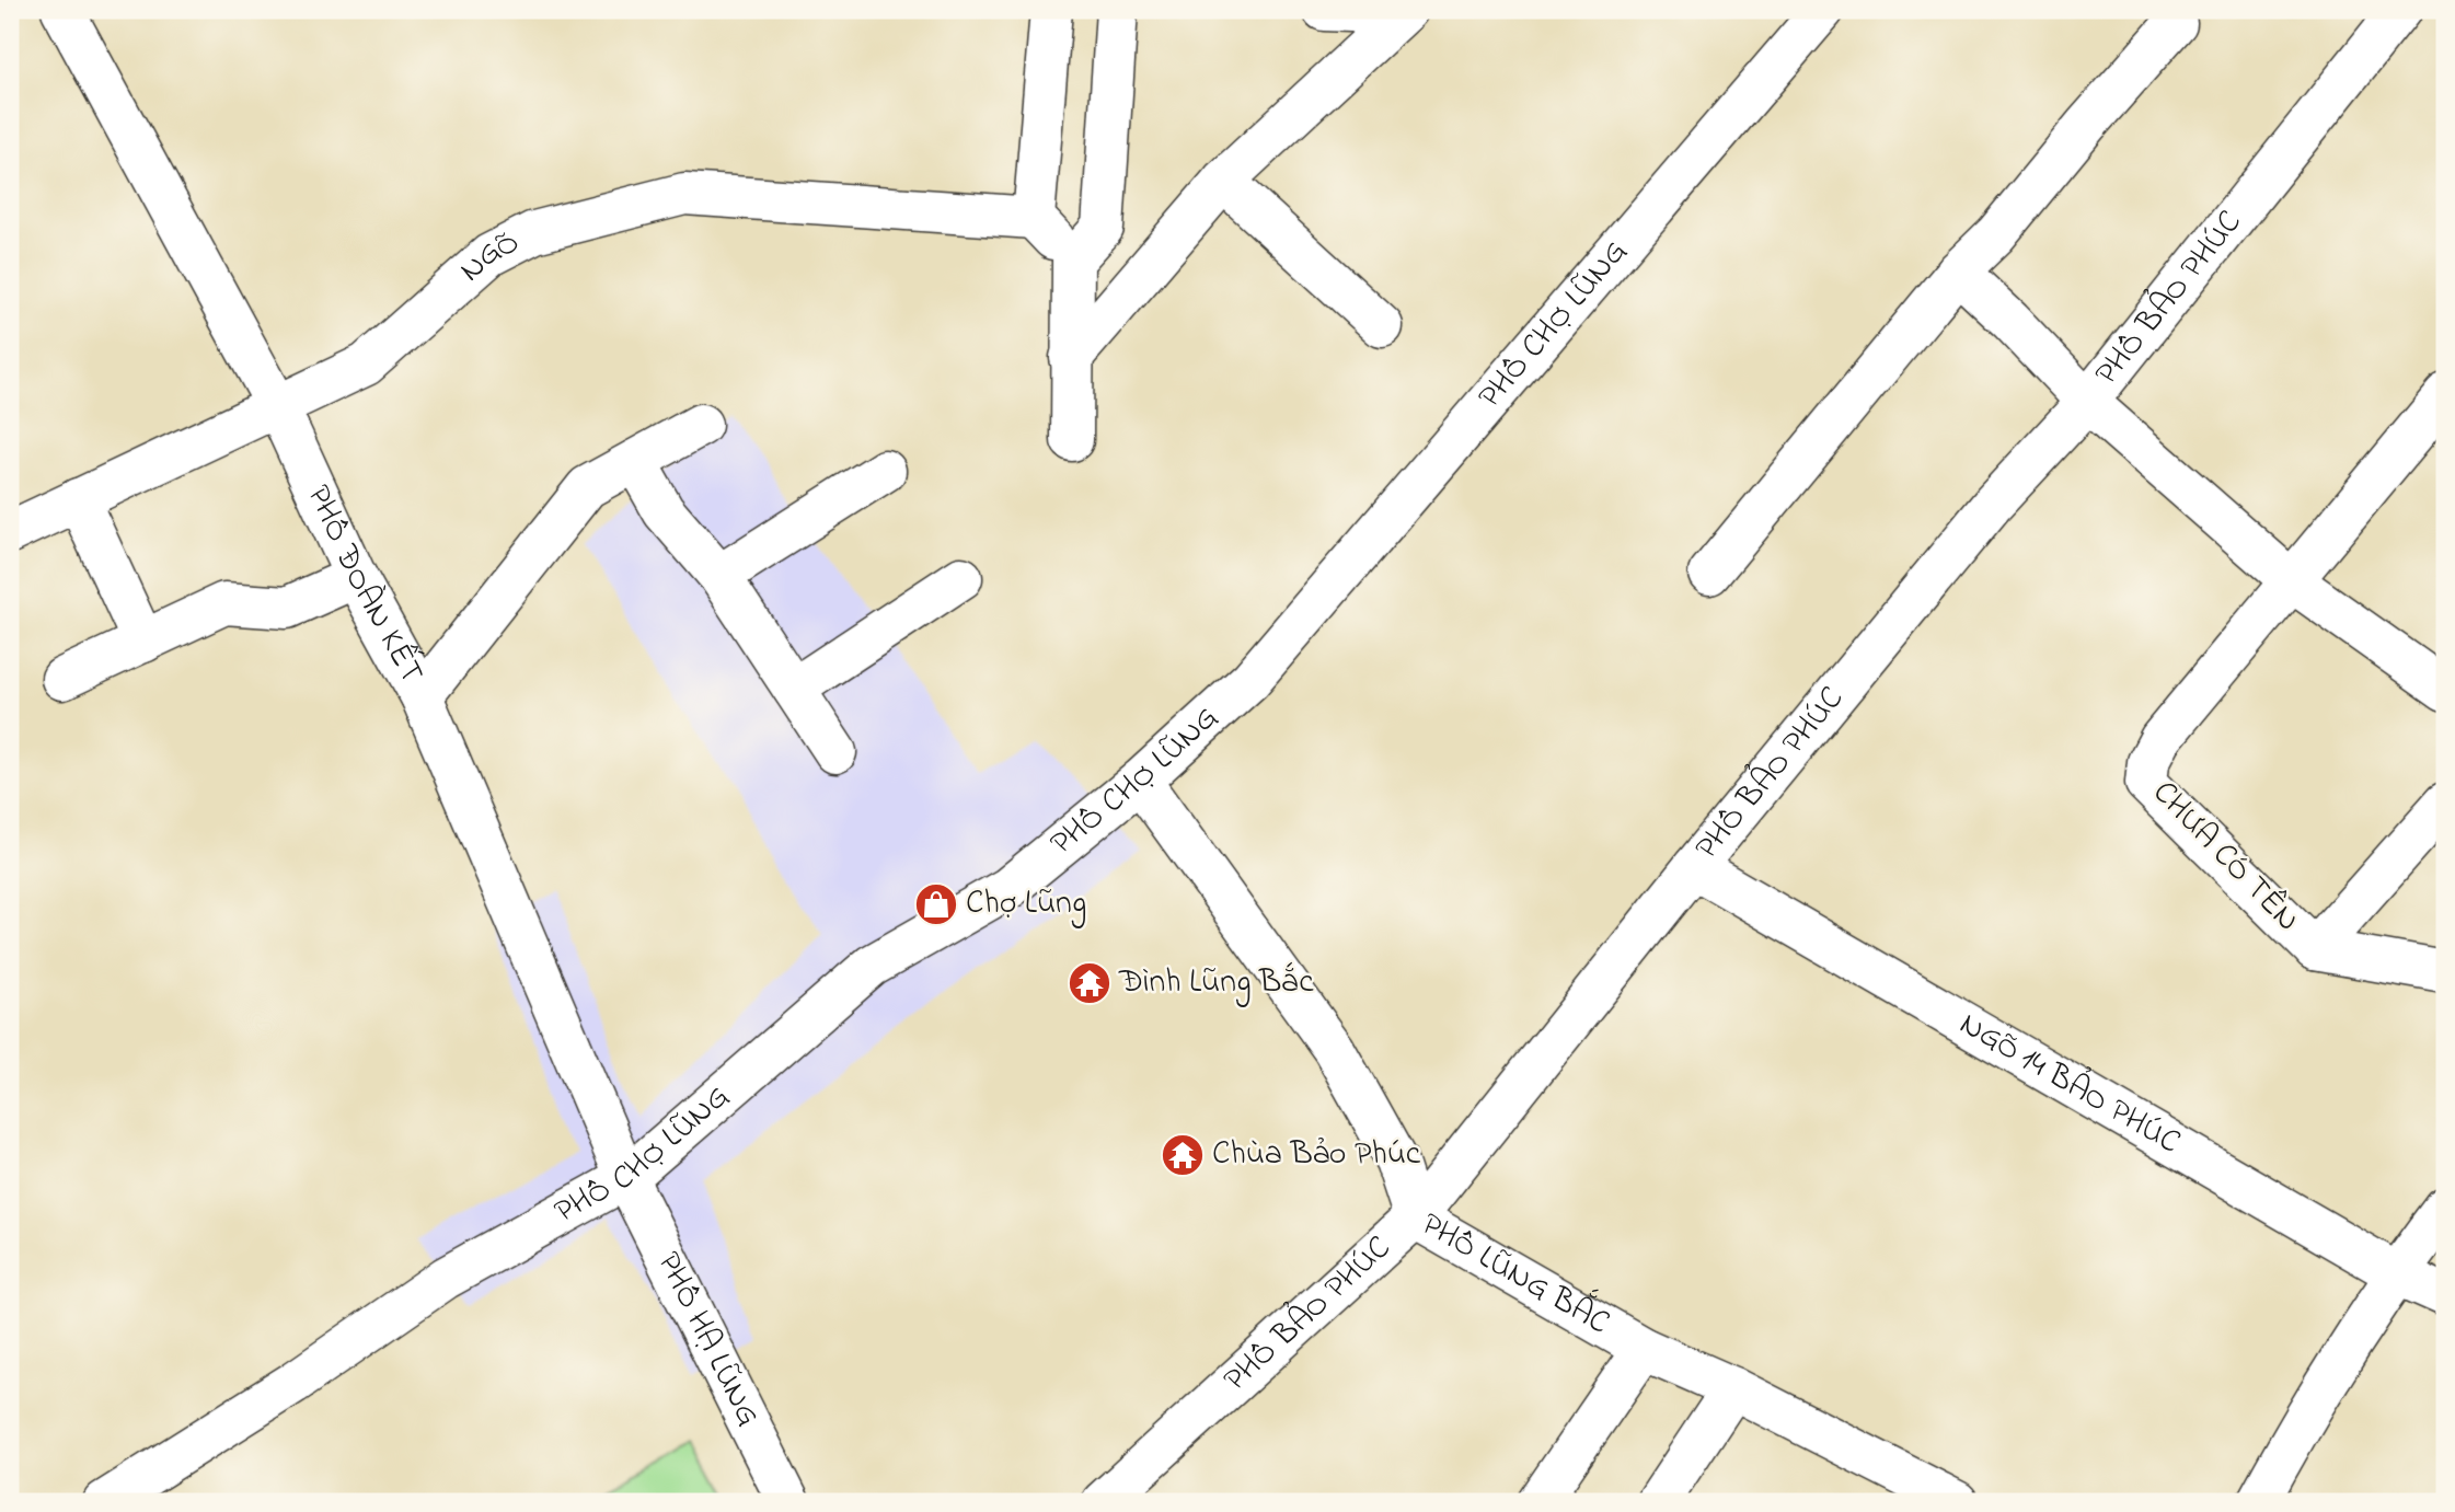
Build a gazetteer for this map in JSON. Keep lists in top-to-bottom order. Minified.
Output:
{"streets":{"street":["NGÕ","PHỐ BẢO PHÚC","PHỐ CHỢ LŨNG","PHỐ ĐOÀN KẾT","CHƯA CÓ TÊN","NGÕ 14 BẢO PHÚC","PHỐ LŨNG BẮC","PHỐ HẠ LŨNG"]},"crossings":[["NGÕ","PHỐ ĐOÀN KẾT"],["PHỐ BẢO PHÚC","NGÕ 14 BẢO PHÚC"],["PHỐ BẢO PHÚC","PHỐ LŨNG BẮC"],["PHỐ CHỢ LŨNG","PHỐ ĐOÀN KẾT"],["PHỐ CHỢ LŨNG","PHỐ LŨNG BẮC"],["PHỐ CHỢ LŨNG","PHỐ HẠ LŨNG"],["PHỐ ĐOÀN KẾT","PHỐ HẠ LŨNG"]],"places":{"shop":["Chợ Lũng"],"temple":["Đình Lũng Bắc","Chùa Bảo Phúc"]}}
